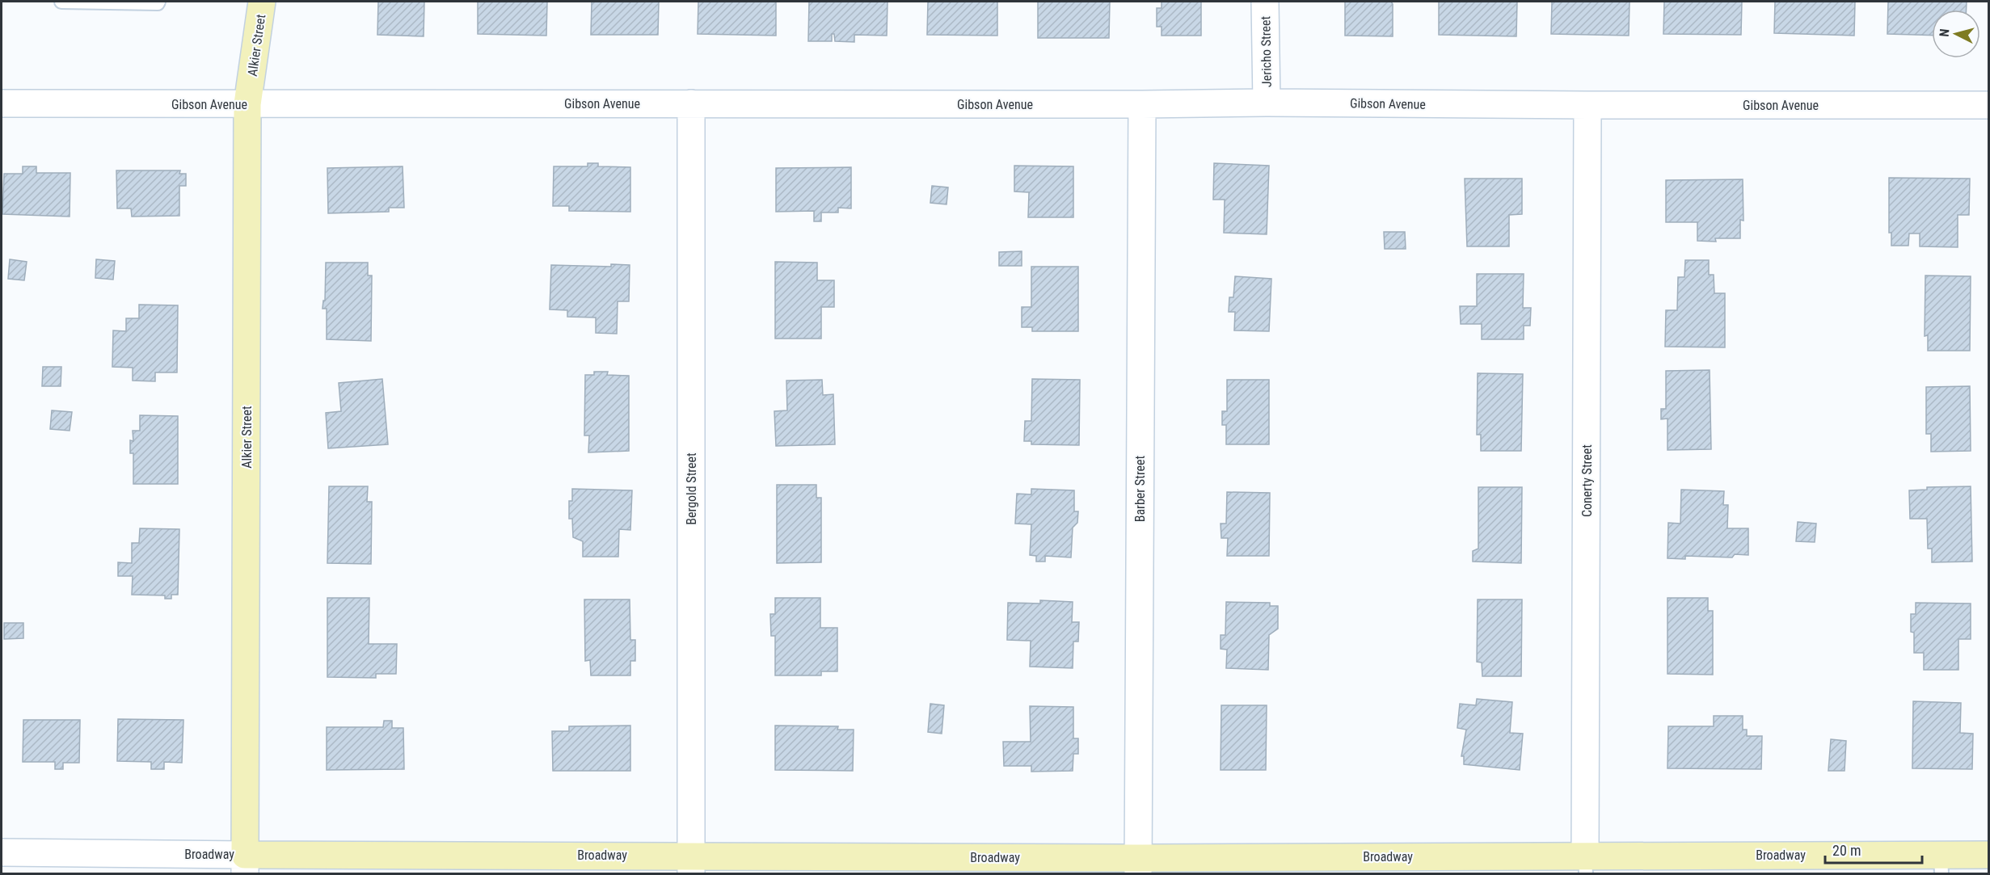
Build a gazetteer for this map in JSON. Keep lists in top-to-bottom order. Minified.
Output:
{"streets":{"street":["Alkier Street","Jericho Street","Gibson Avenue","Conerty Street","Bergold Street","Barber Street","Broadway"]},"crossings":[["Alkier Street","Gibson Avenue"],["Alkier Street","Broadway"],["Jericho Street","Gibson Avenue"],["Gibson Avenue","Conerty Street"],["Gibson Avenue","Bergold Street"],["Gibson Avenue","Barber Street"],["Conerty Street","Broadway"],["Bergold Street","Broadway"],["Barber Street","Broadway"]],"scale_bar":"20 m","north":"left"}
